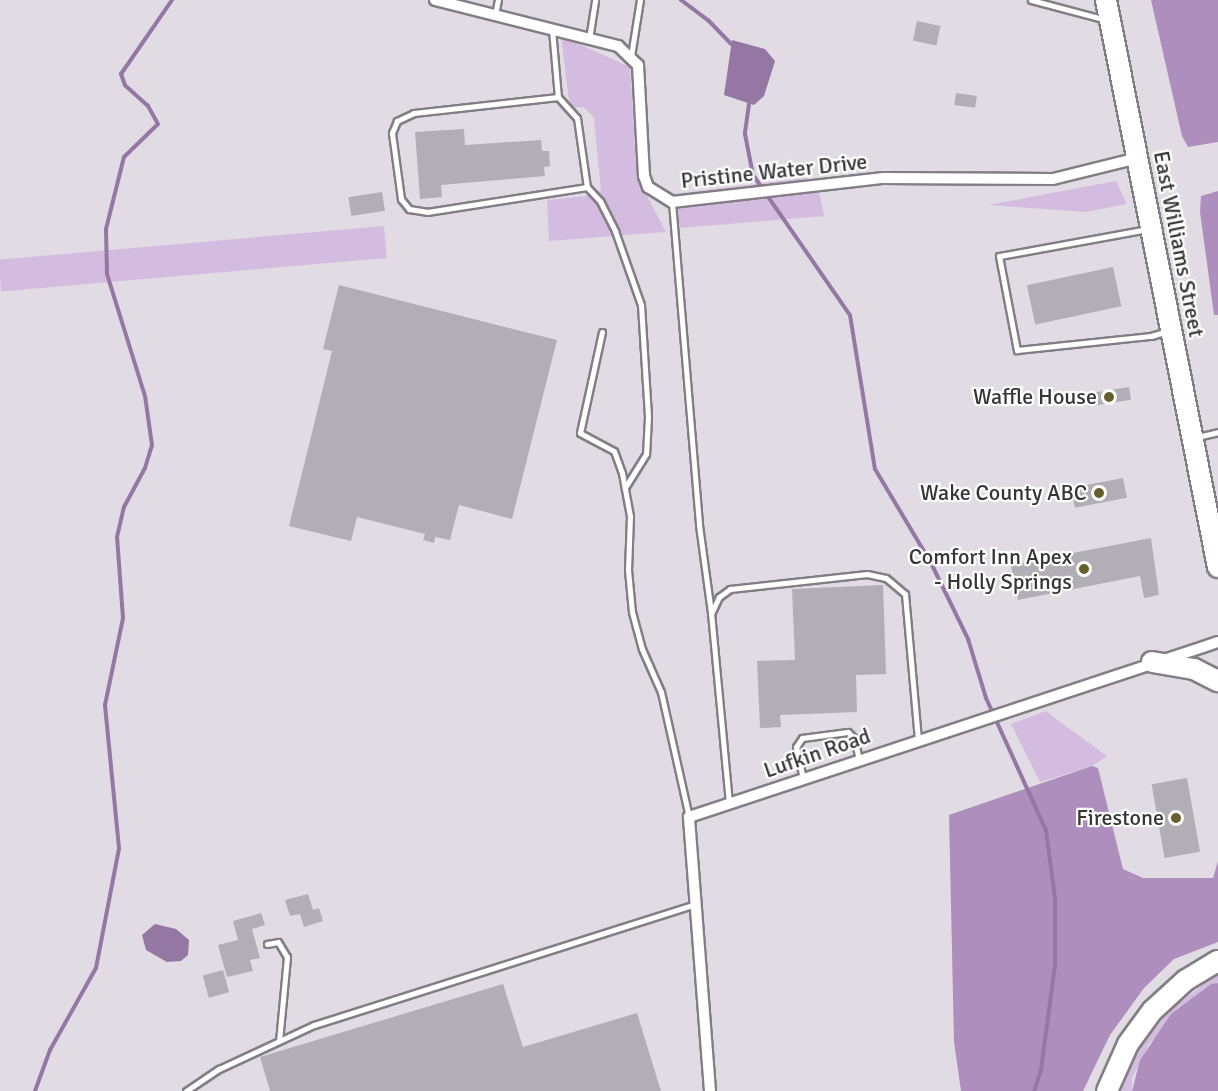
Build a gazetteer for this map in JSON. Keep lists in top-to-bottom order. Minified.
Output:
{"streets":{"highway":["East Williams Street"],"street":["Pristine Water Drive","Lufkin Road"]},"crossings":[["Pristine Water Drive","East Williams Street"]],"places":["Waffle House","Wake County ABC","Comfort Inn Apex - Holly Springs","Firestone"]}
